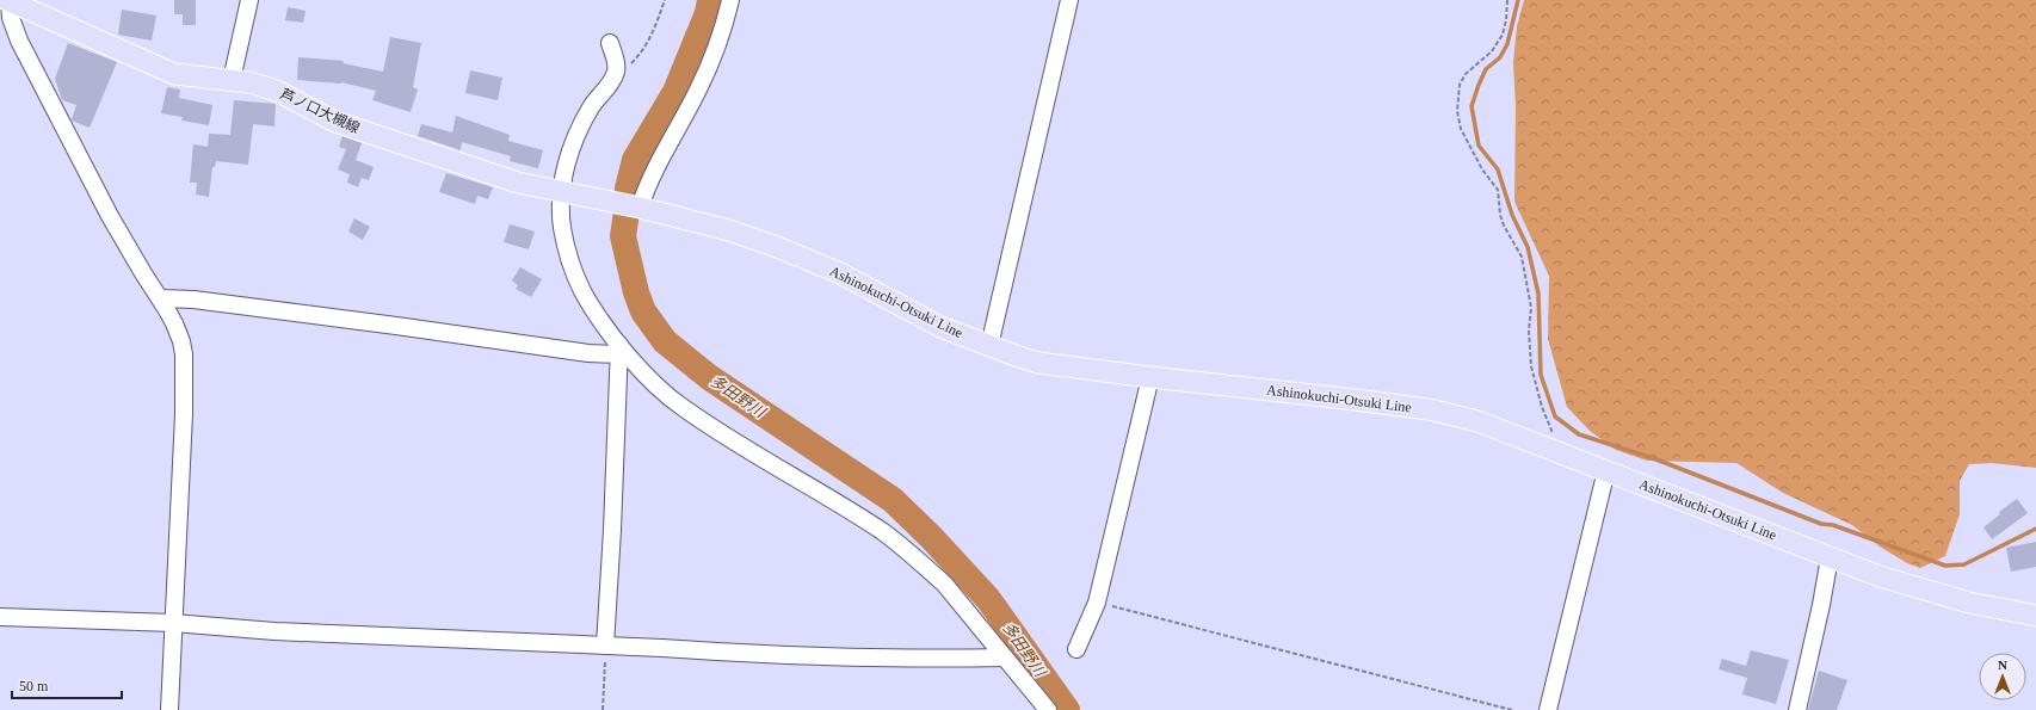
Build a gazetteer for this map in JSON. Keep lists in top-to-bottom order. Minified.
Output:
{"streets":{"main road":["芦ノ口大槻線","Ashinokuchi-Otsuki Line"]},"crossings":[["芦ノ口大槻線","Ashinokuchi-Otsuki Line"]],"water":["多田野川"],"scale_bar":"50 m","north":"top"}
